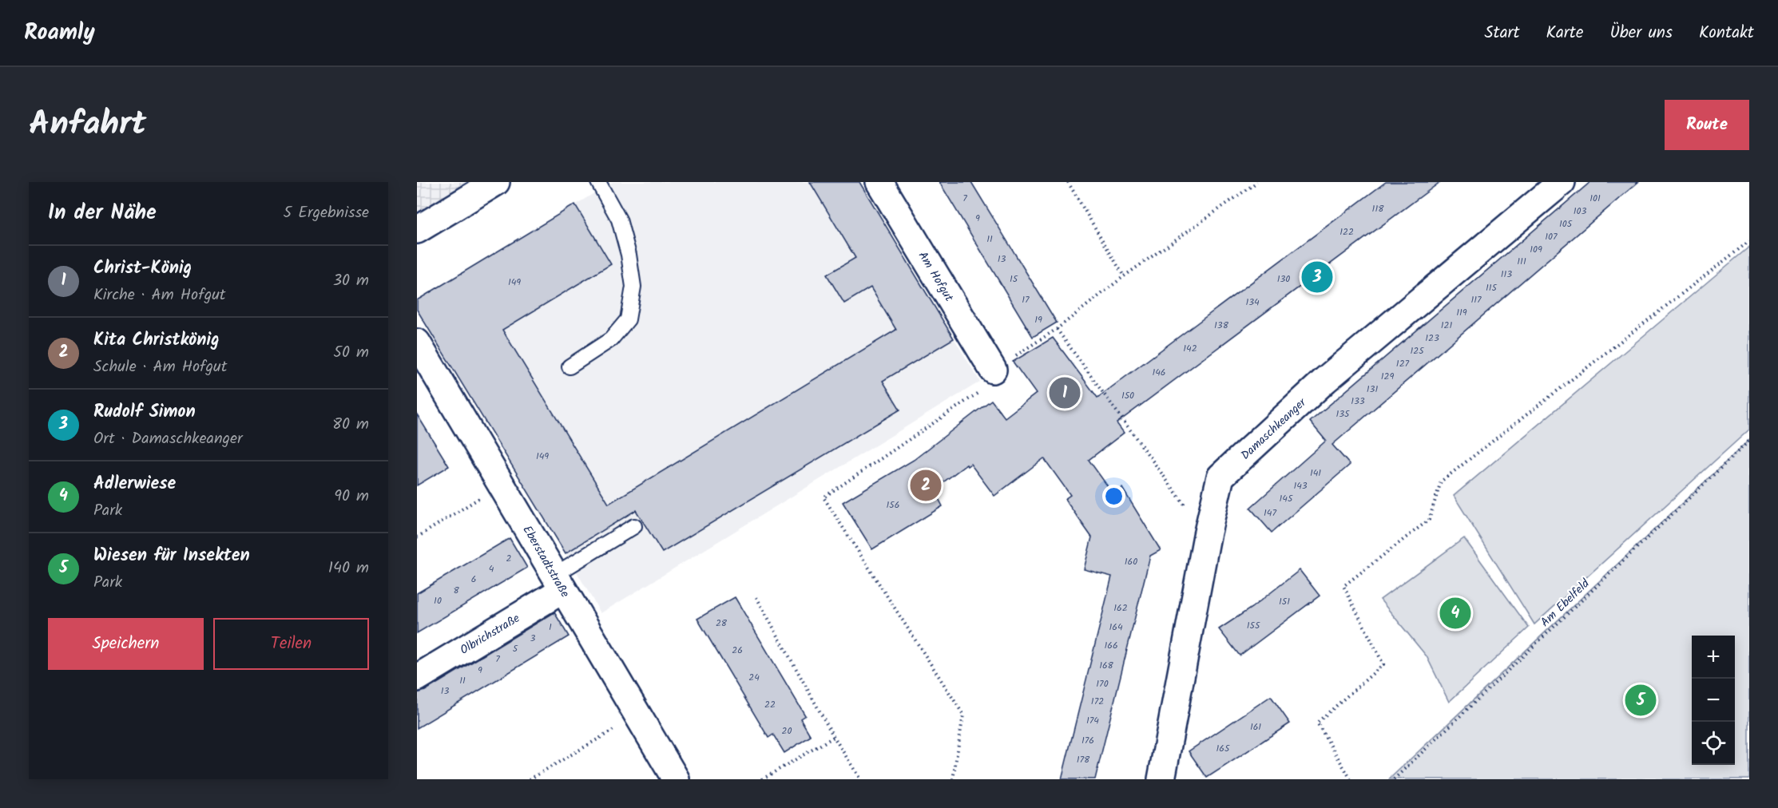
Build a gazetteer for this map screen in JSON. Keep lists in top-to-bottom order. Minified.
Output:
{"streets":{"street":["Am Hofgut","Damaschkeanger","Eberstadtstraße","Olbrichstraße"],"path":["Am Ebelfeld"]},"crossings":[["Eberstadtstraße","Olbrichstraße"]],"house_numbers":["7","101","118","103","9","105","122","107","11","109","13","111","113","15","130","149","115","17","117","134","119","19","138","121","123","142","125","127","146","129","131","150","133","135","149","141","143","145","156","147","2","160","4","6","8","10","151","162","28","155","1","164","3","166","5","26","7","168","9","24","11","170","13","172","22","174","161","20","176","165","178"],"page":{"header":"Roamly","nav":["Start","Karte","Über uns","Kontakt"],"title":"Anfahrt","buttons":["Route",["Speichern","Teilen"]],"heading":["In der Nähe","5 Ergebnisse"],"list":[{"mark":"1","name":"Christ-König","note":"Kirche · Am Hofgut","value":"30 m"},{"mark":"2","name":"Kita Christkönig","note":"Schule · Am Hofgut","value":"50 m"},{"mark":"3","name":"Rudolf Simon","note":"Ort · Damaschkeanger","value":"80 m"},{"mark":"4","name":"Adlerwiese","note":"Park","value":"90 m"},{"mark":"5","name":"Wiesen für Insekten","note":"Park","value":"140 m"}],"pins":["3","1","2","4","5"],"map_buttons":["+","−"]}}
